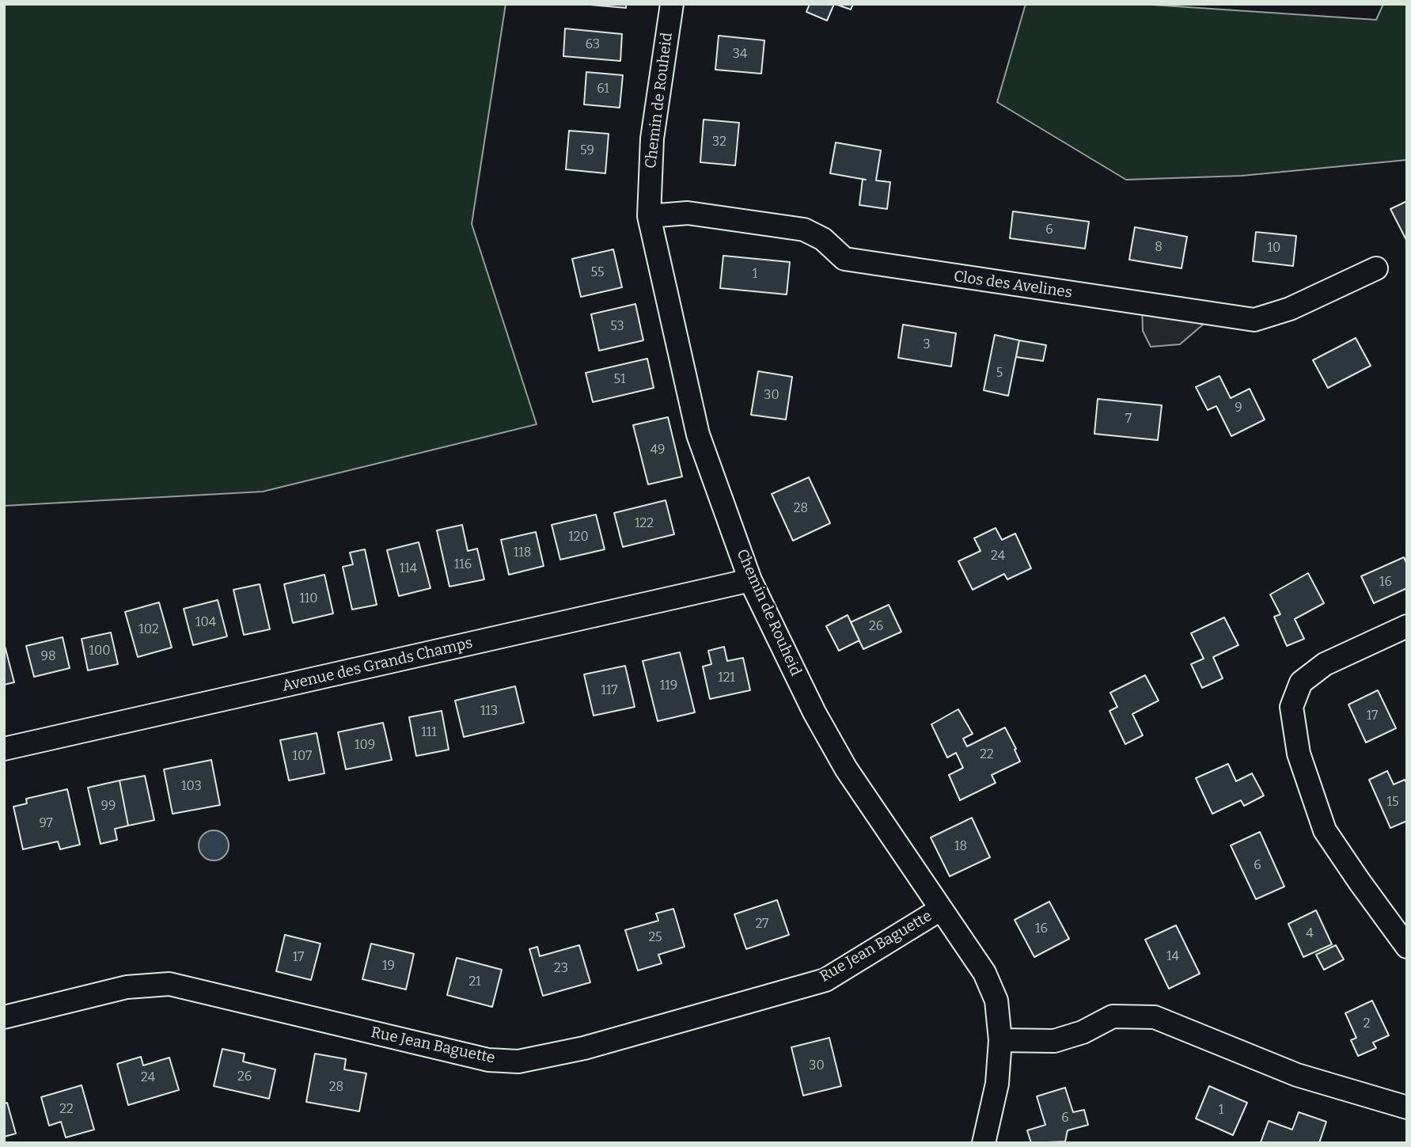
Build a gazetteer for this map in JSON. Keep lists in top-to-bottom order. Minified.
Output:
{"streets":{"street":["Chemin de Rouheid","Clos des Avelines","Avenue des Grands Champs","Rue Jean Baguette"]},"crossings":[["Chemin de Rouheid","Clos des Avelines"],["Chemin de Rouheid","Avenue des Grands Champs"],["Chemin de Rouheid","Rue Jean Baguette"]],"house_numbers":["63","34","61","32","59","6","8","10","55","1","53","3","5","51","30","9","7","49","28","122","120","118","24","116","114","16","110","104","26","102","100","98","121","119","117","113","17","111","109","22","107","103","15","99","97","18","6","27","16","4","25","14","17","19","23","21","2","30","26","24","28","22","1","6"]}
